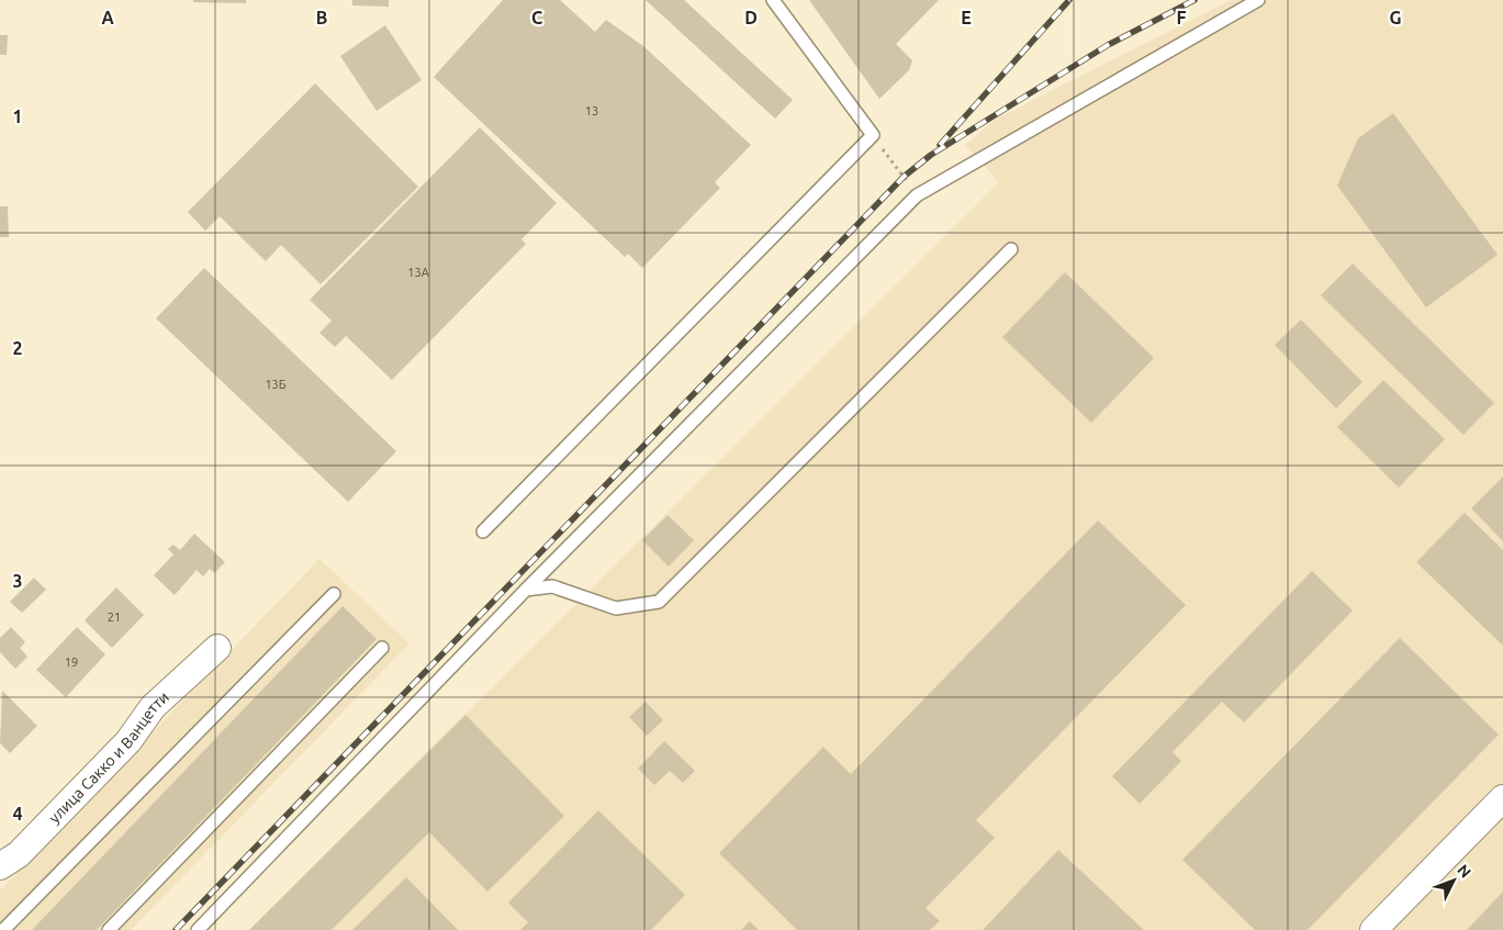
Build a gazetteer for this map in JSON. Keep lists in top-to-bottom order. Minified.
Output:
{"streets":{"street":["улица Сакко и Ванцетти"]},"house_numbers":["13","13А","13Б","21","19"],"north":"top right","grid":{"columns":["A","B","C","D","E","F","G"],"rows":["1","2","3","4"]}}
